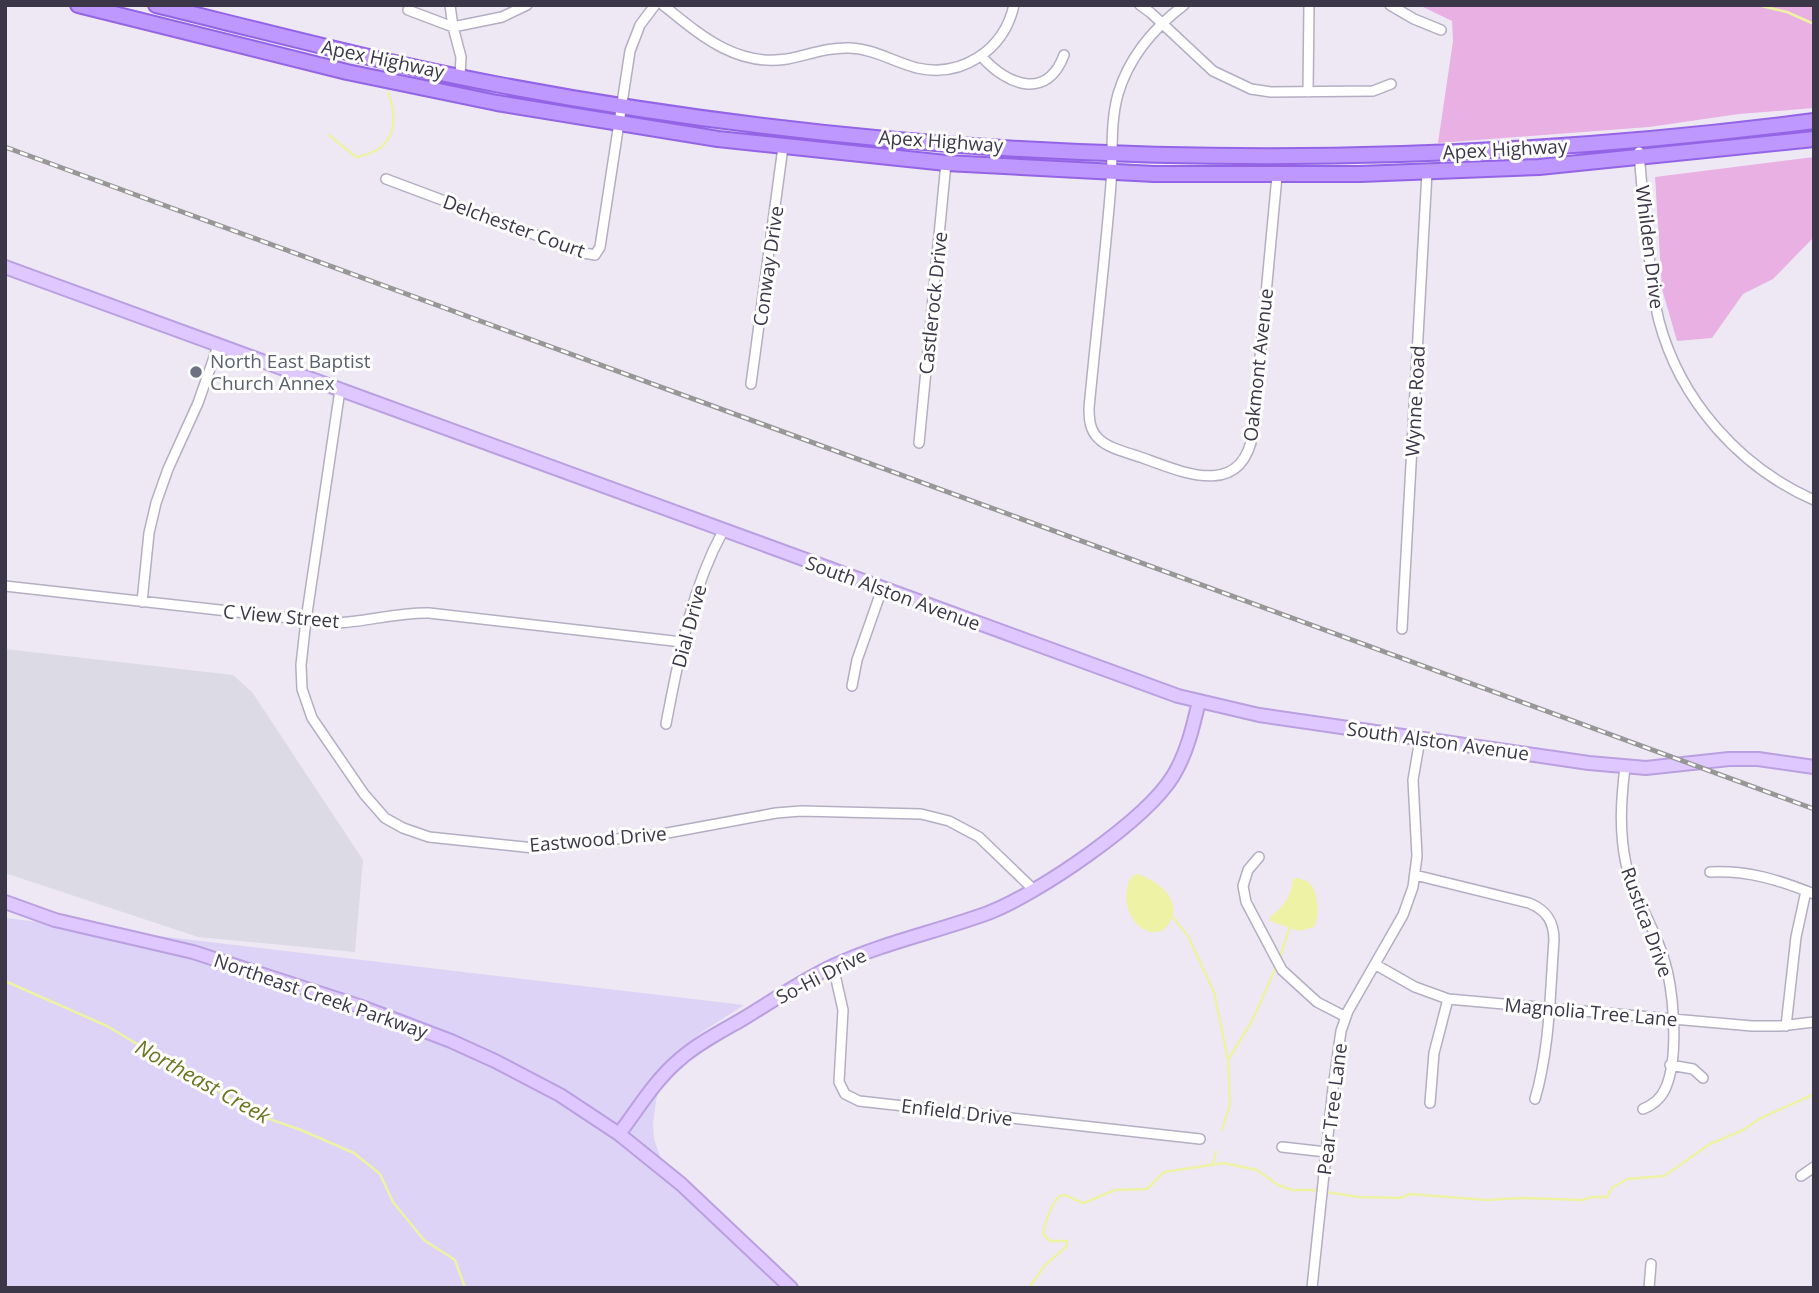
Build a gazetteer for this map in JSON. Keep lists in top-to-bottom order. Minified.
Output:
{"streets":{"main road":["Apex Highway"],"street":["Delchester Court","Whilden Drive","Conway Drive","Castlerock Drive","Oakmont Avenue","Wynne Road","South Alston Avenue","C View Street","Dial Drive","Eastwood Drive","Rustica Drive","So-Hi Drive","Northeast Creek Parkway","Magnolia Tree Lane","Pear Tree Lane","Enfield Drive"]},"crossings":[["Apex Highway","Delchester Court"],["Apex Highway","Whilden Drive"],["Apex Highway","Conway Drive"],["Apex Highway","Castlerock Drive"],["Apex Highway","Oakmont Avenue"],["Apex Highway","Wynne Road"],["South Alston Avenue","Dial Drive"],["South Alston Avenue","Eastwood Drive"],["South Alston Avenue","Rustica Drive"],["South Alston Avenue","So-Hi Drive"],["South Alston Avenue","Pear Tree Lane"],["C View Street","Dial Drive"],["C View Street","Eastwood Drive"],["Eastwood Drive","So-Hi Drive"],["Rustica Drive","Magnolia Tree Lane"],["So-Hi Drive","Northeast Creek Parkway"],["So-Hi Drive","Enfield Drive"],["Magnolia Tree Lane","Pear Tree Lane"]],"water":["Northeast Creek"],"places":["North East Baptist Church Annex"]}
